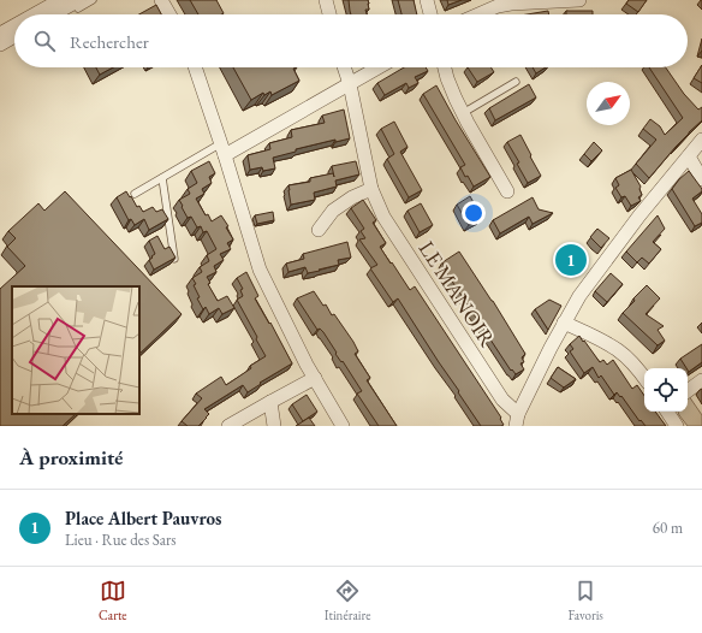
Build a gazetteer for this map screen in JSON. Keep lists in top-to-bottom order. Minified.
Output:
{"streets":{"street":["LE MANOIR"]},"north":"top right","page":{"search":"Rechercher","pins":"1","heading":"À proximité","list":[{"mark":"1","name":"Place Albert Pauvros","note":"Lieu · Rue des Sars","value":"60 m"}],"nav":["Carte","Itinéraire","Favoris"]}}
